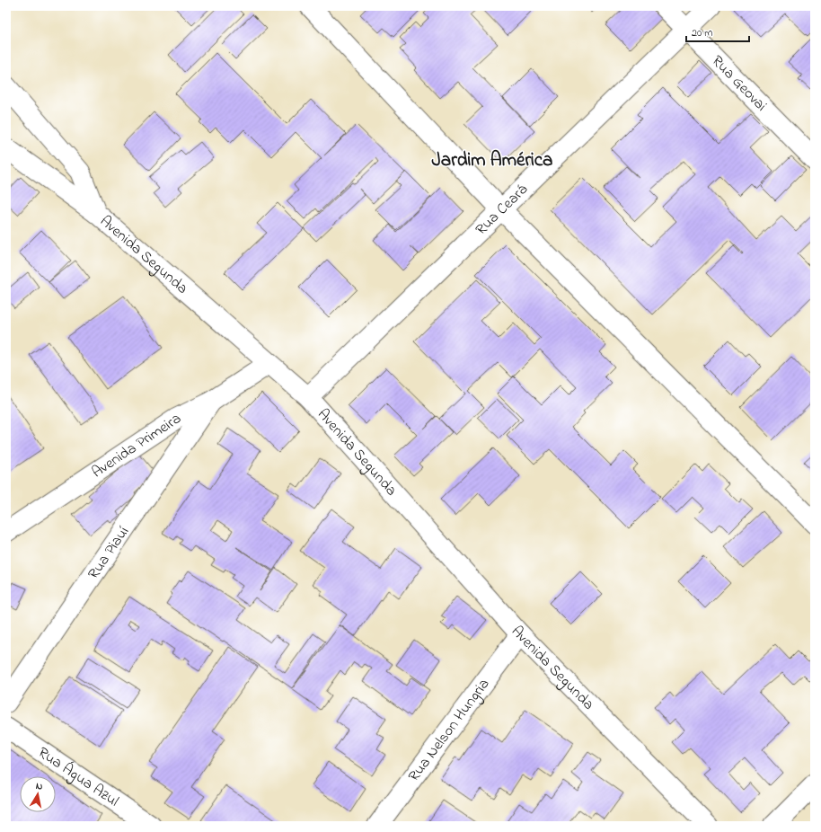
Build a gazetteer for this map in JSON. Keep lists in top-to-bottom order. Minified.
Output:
{"streets":{"street":["Rua Geovai","Rua Ceará","Avenida Segunda","Avenida Primeira","Rua Piauí","Rua Nelson Hungria","Rua Água Azul"]},"crossings":[["Rua Geovai","Rua Ceará"],["Rua Ceará","Avenida Segunda"],["Avenida Segunda","Avenida Primeira"],["Avenida Segunda","Rua Nelson Hungria"],["Avenida Primeira","Rua Piauí"]],"districts":["Jardim América"],"scale_bar":"20 m","north":"top"}
